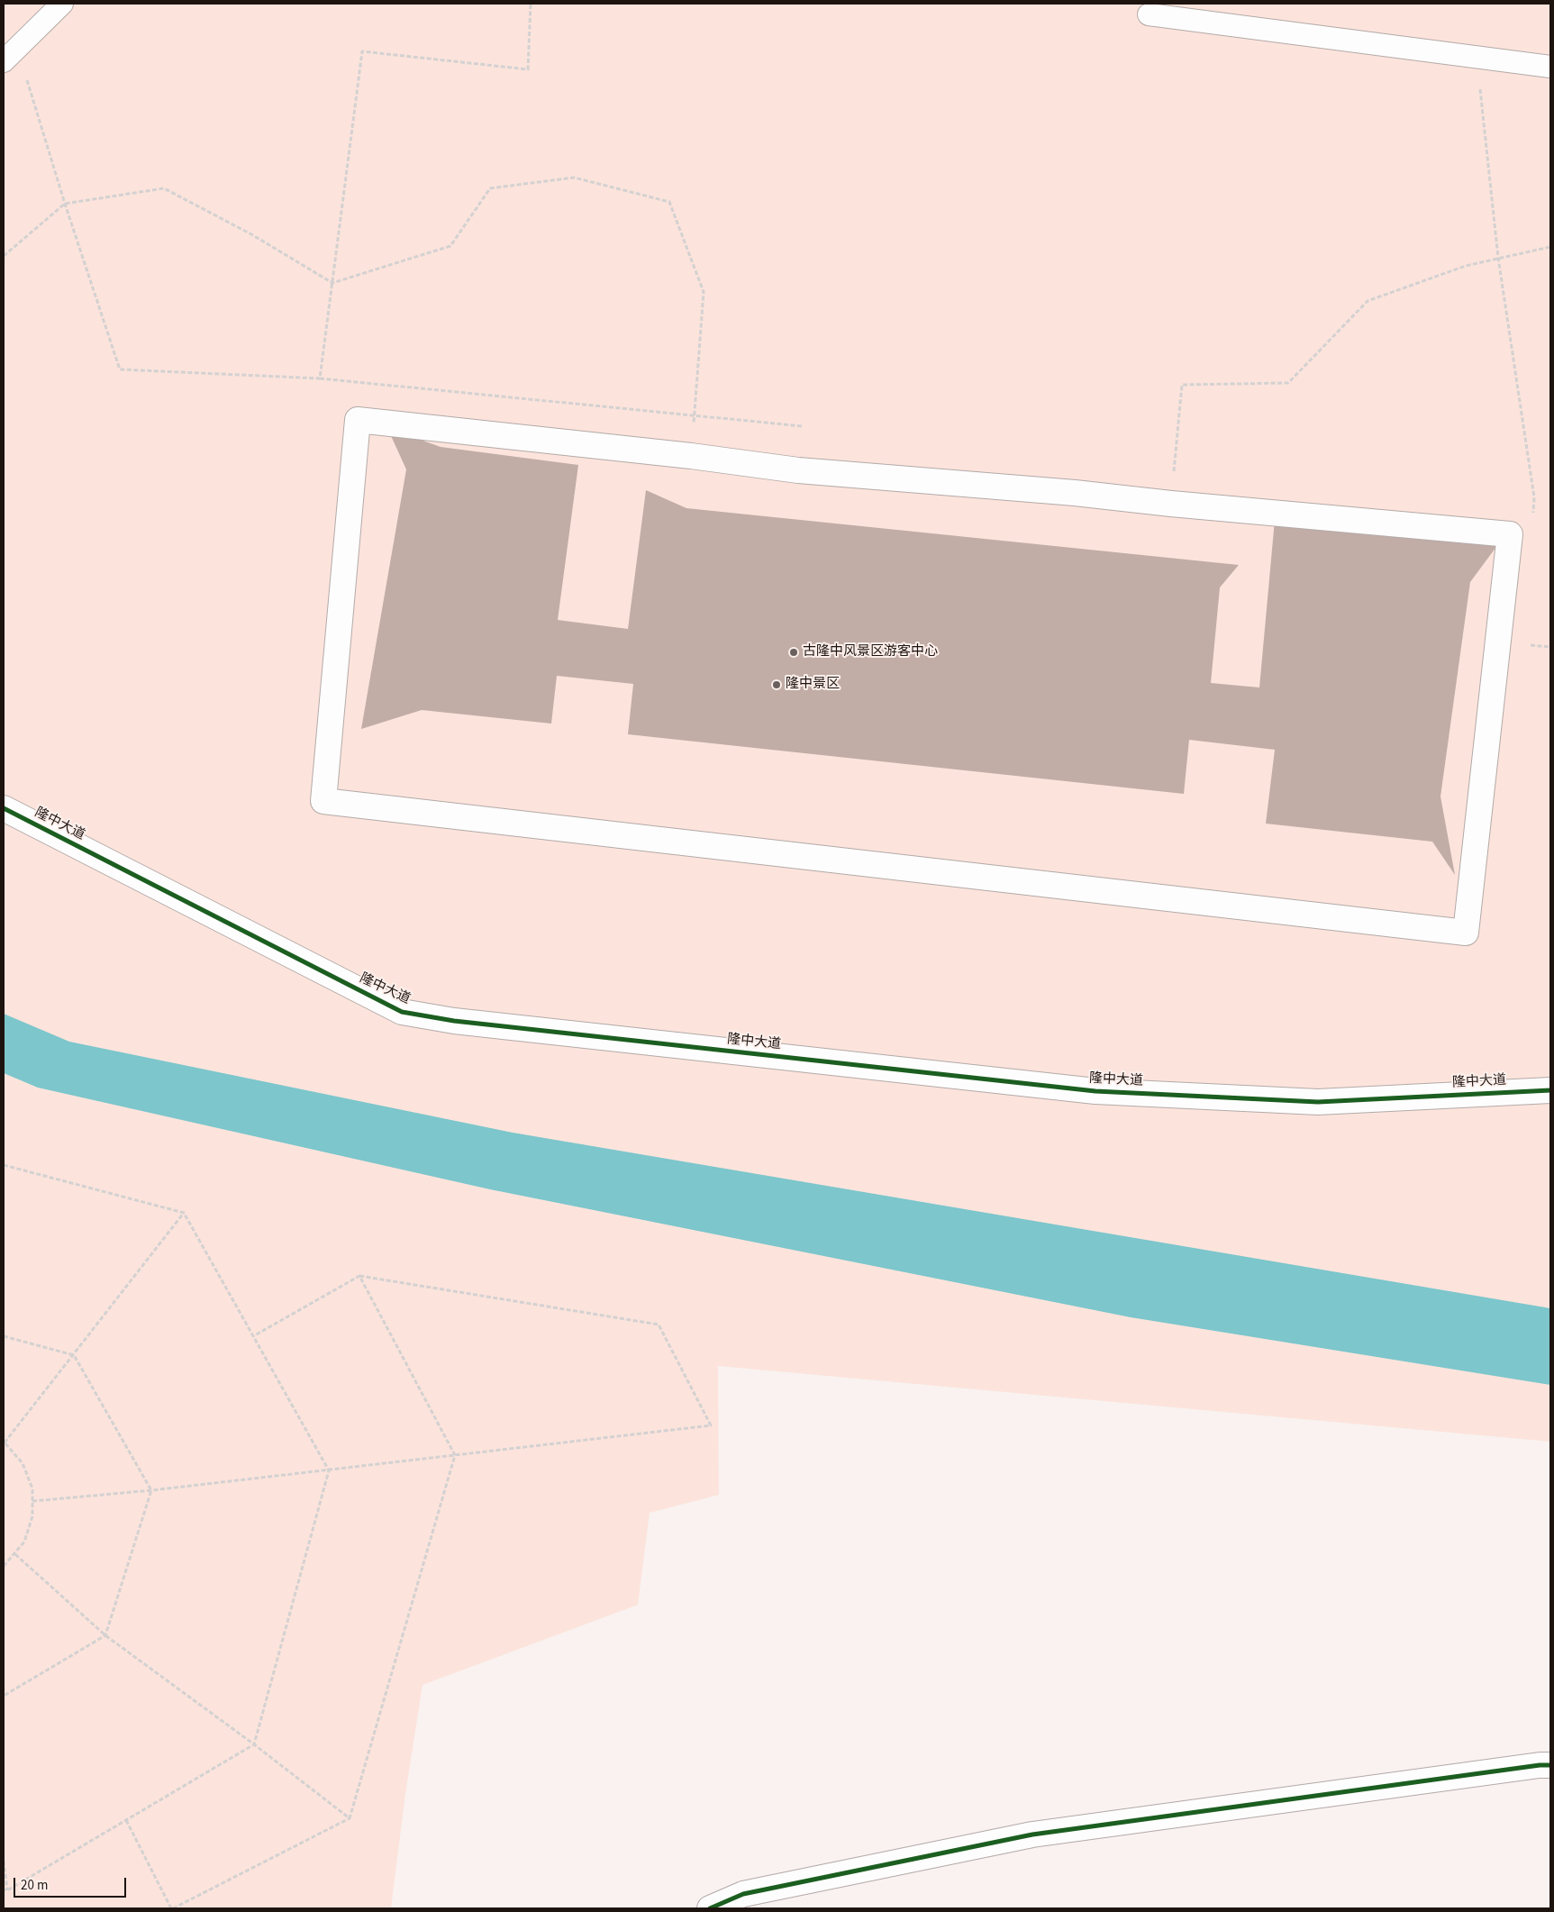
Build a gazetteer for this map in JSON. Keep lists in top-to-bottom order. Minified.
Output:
{"streets":{"street":["隆中大道"]},"places":["古隆中风景区游客中心","隆中景区"],"scale_bar":"20 m"}
